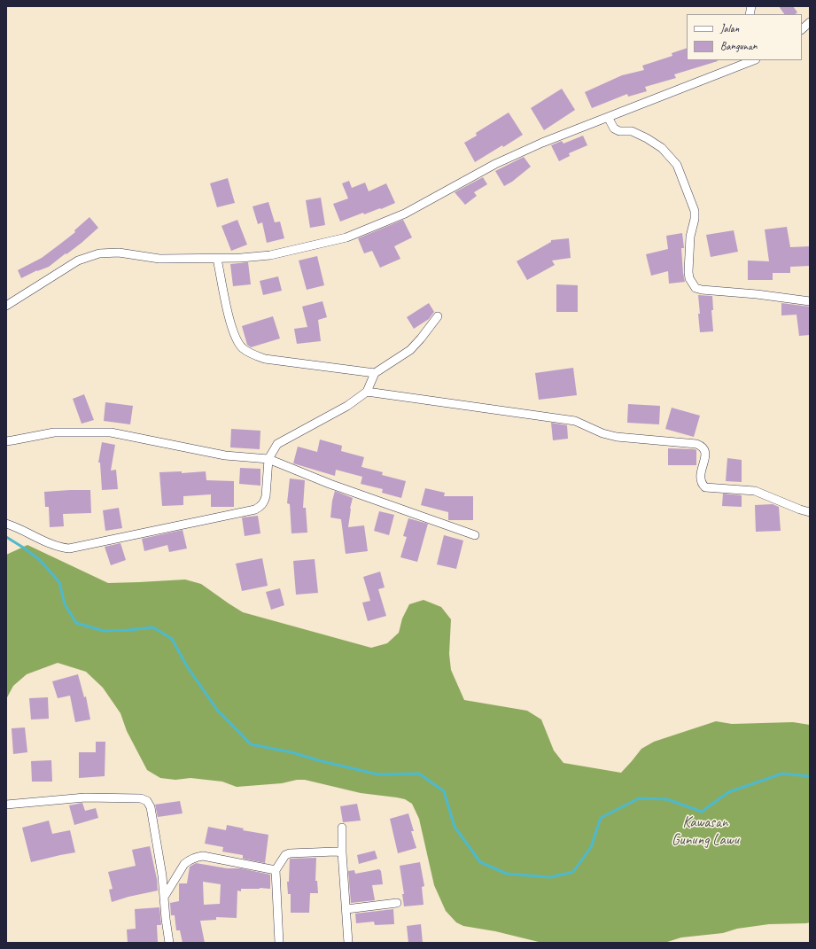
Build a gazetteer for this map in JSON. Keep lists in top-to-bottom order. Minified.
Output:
{"parks":["Kawasan Gunung Lawu"],"legend":["Jalan","Bangunan"]}
